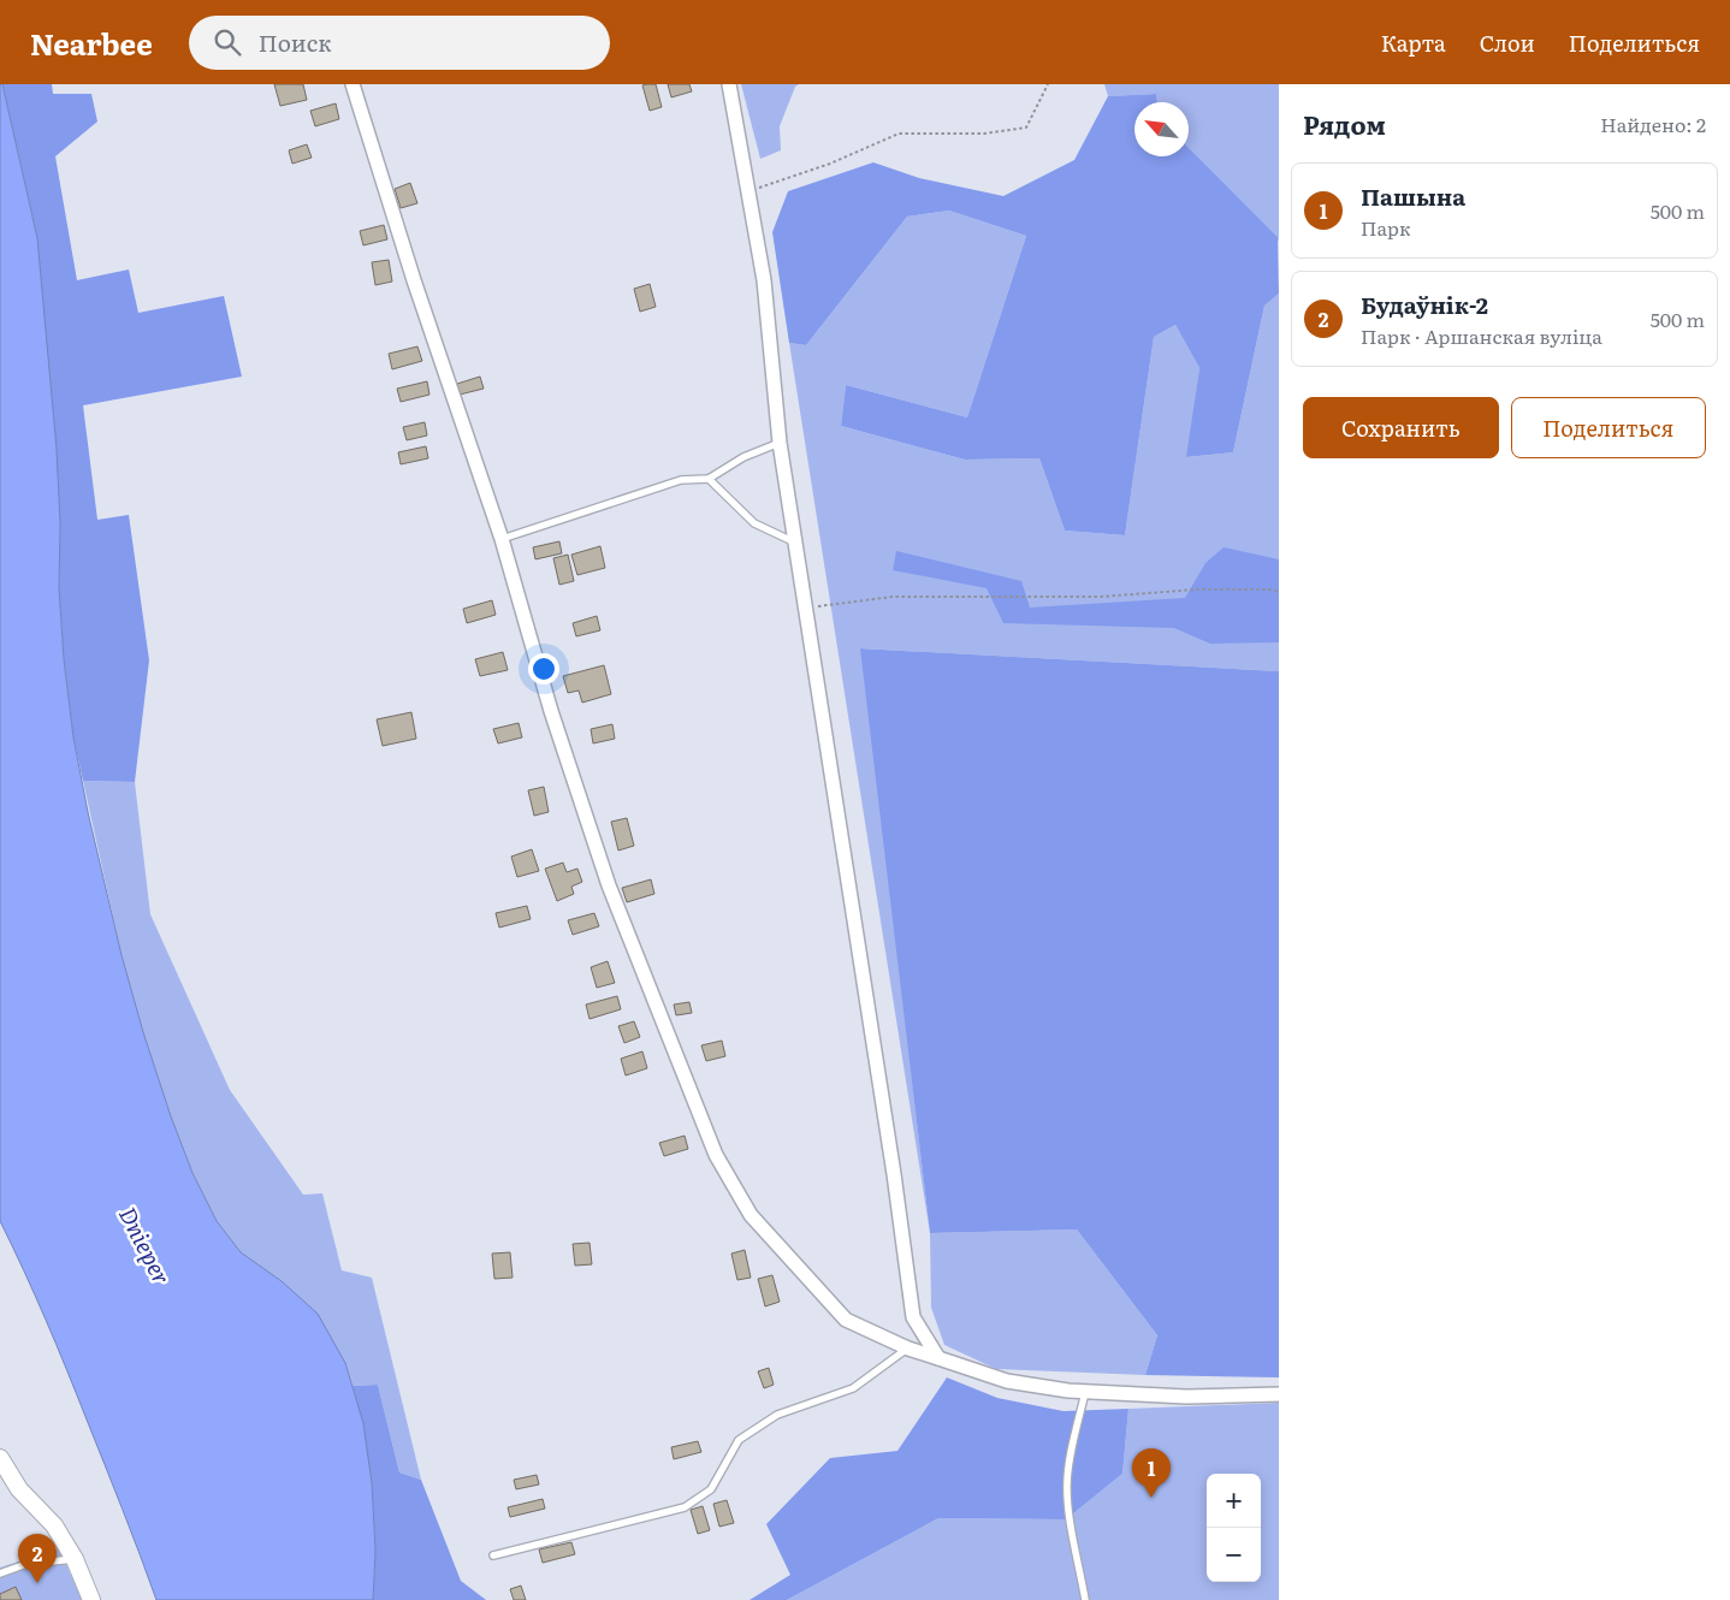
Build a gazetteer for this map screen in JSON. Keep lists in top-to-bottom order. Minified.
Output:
{"water":["Dnieper"],"north":"top left","page":{"header":"Nearbee","search":"Поиск","nav":["Карта","Слои","Поделиться"],"heading":["Рядом","Найдено: 2"],"list":[{"mark":"1","name":"Пашына","note":"Парк","value":"500 m"},{"mark":"2","name":"Будаўнік-2","note":"Парк · Аршанская вуліца","value":"500 m"}],"buttons":["Сохранить","Поделиться"],"pins":["1","2"],"map_buttons":["+","−"]}}
